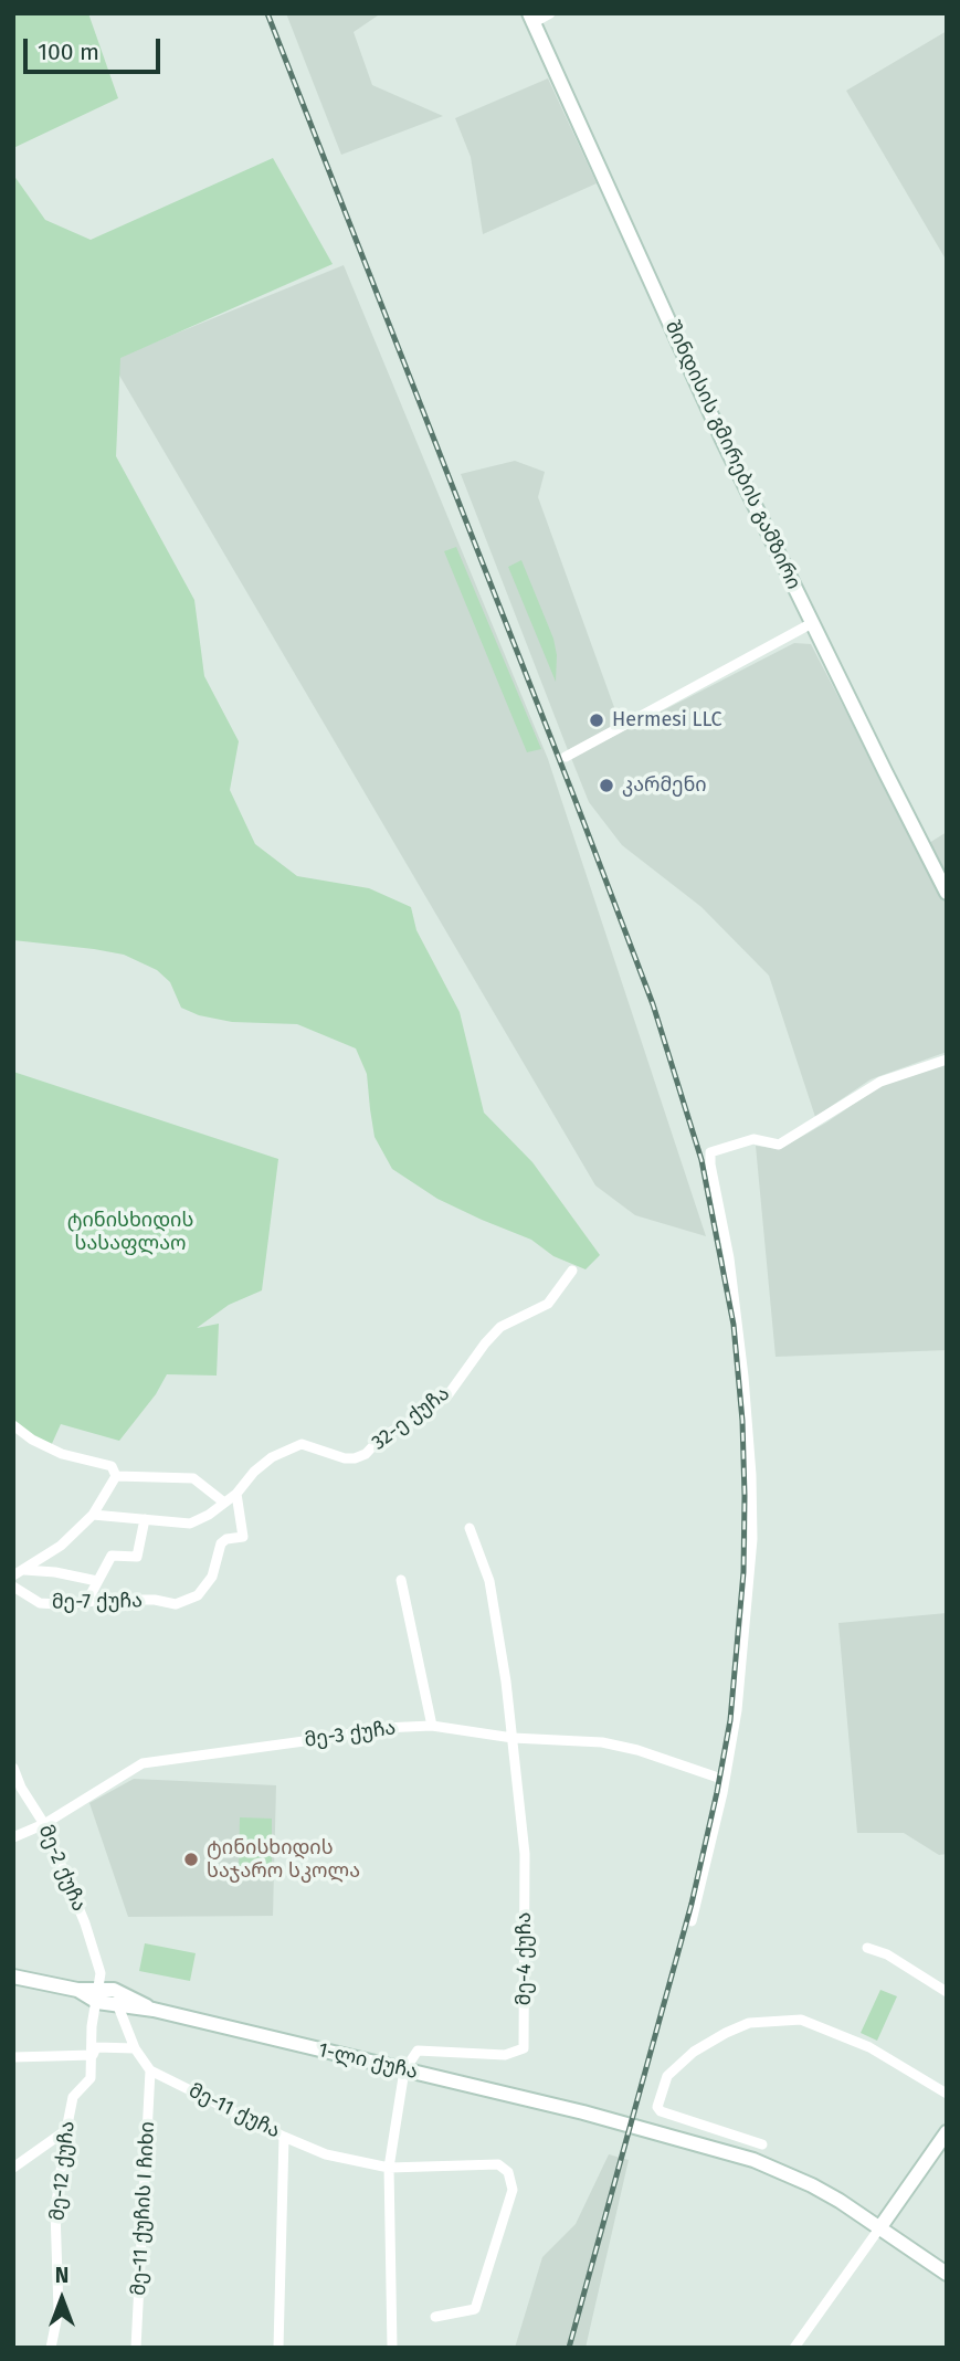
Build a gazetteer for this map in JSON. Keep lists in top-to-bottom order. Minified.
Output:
{"streets":{"main road":["შინდისის გმირების გამზირი","1-ლი ქუჩა"],"street":["32-ე ქუჩა","მე-7 ქუჩა","მე-3 ქუჩა","მე-2 ქუჩა","მე-4 ქუჩა","მე-11 ქუჩა","მე-12 ქუჩა","მე-11 ქუჩის I ჩიხი"]},"crossings":[["32-ე ქუჩა","მე-7 ქუჩა"],["მე-3 ქუჩა","მე-2 ქუჩა"],["მე-3 ქუჩა","მე-4 ქუჩა"],["მე-2 ქუჩა","1-ლი ქუჩა"],["მე-2 ქუჩა","მე-11 ქუჩა"],["მე-2 ქუჩა","მე-12 ქუჩა"],["მე-4 ქუჩა","1-ლი ქუჩა"],["1-ლი ქუჩა","მე-11 ქუჩა"],["1-ლი ქუჩა","მე-12 ქუჩა"],["მე-11 ქუჩა","მე-12 ქუჩა"],["მე-11 ქუჩა","მე-11 ქუჩის I ჩიხი"]],"parks":["ტინისხიდის სასაფლაო"],"places":["Hermesi LLC","კარმენი","ტინისხიდის საჯარო სკოლა"],"scale_bar":"100 m","north":"top"}
